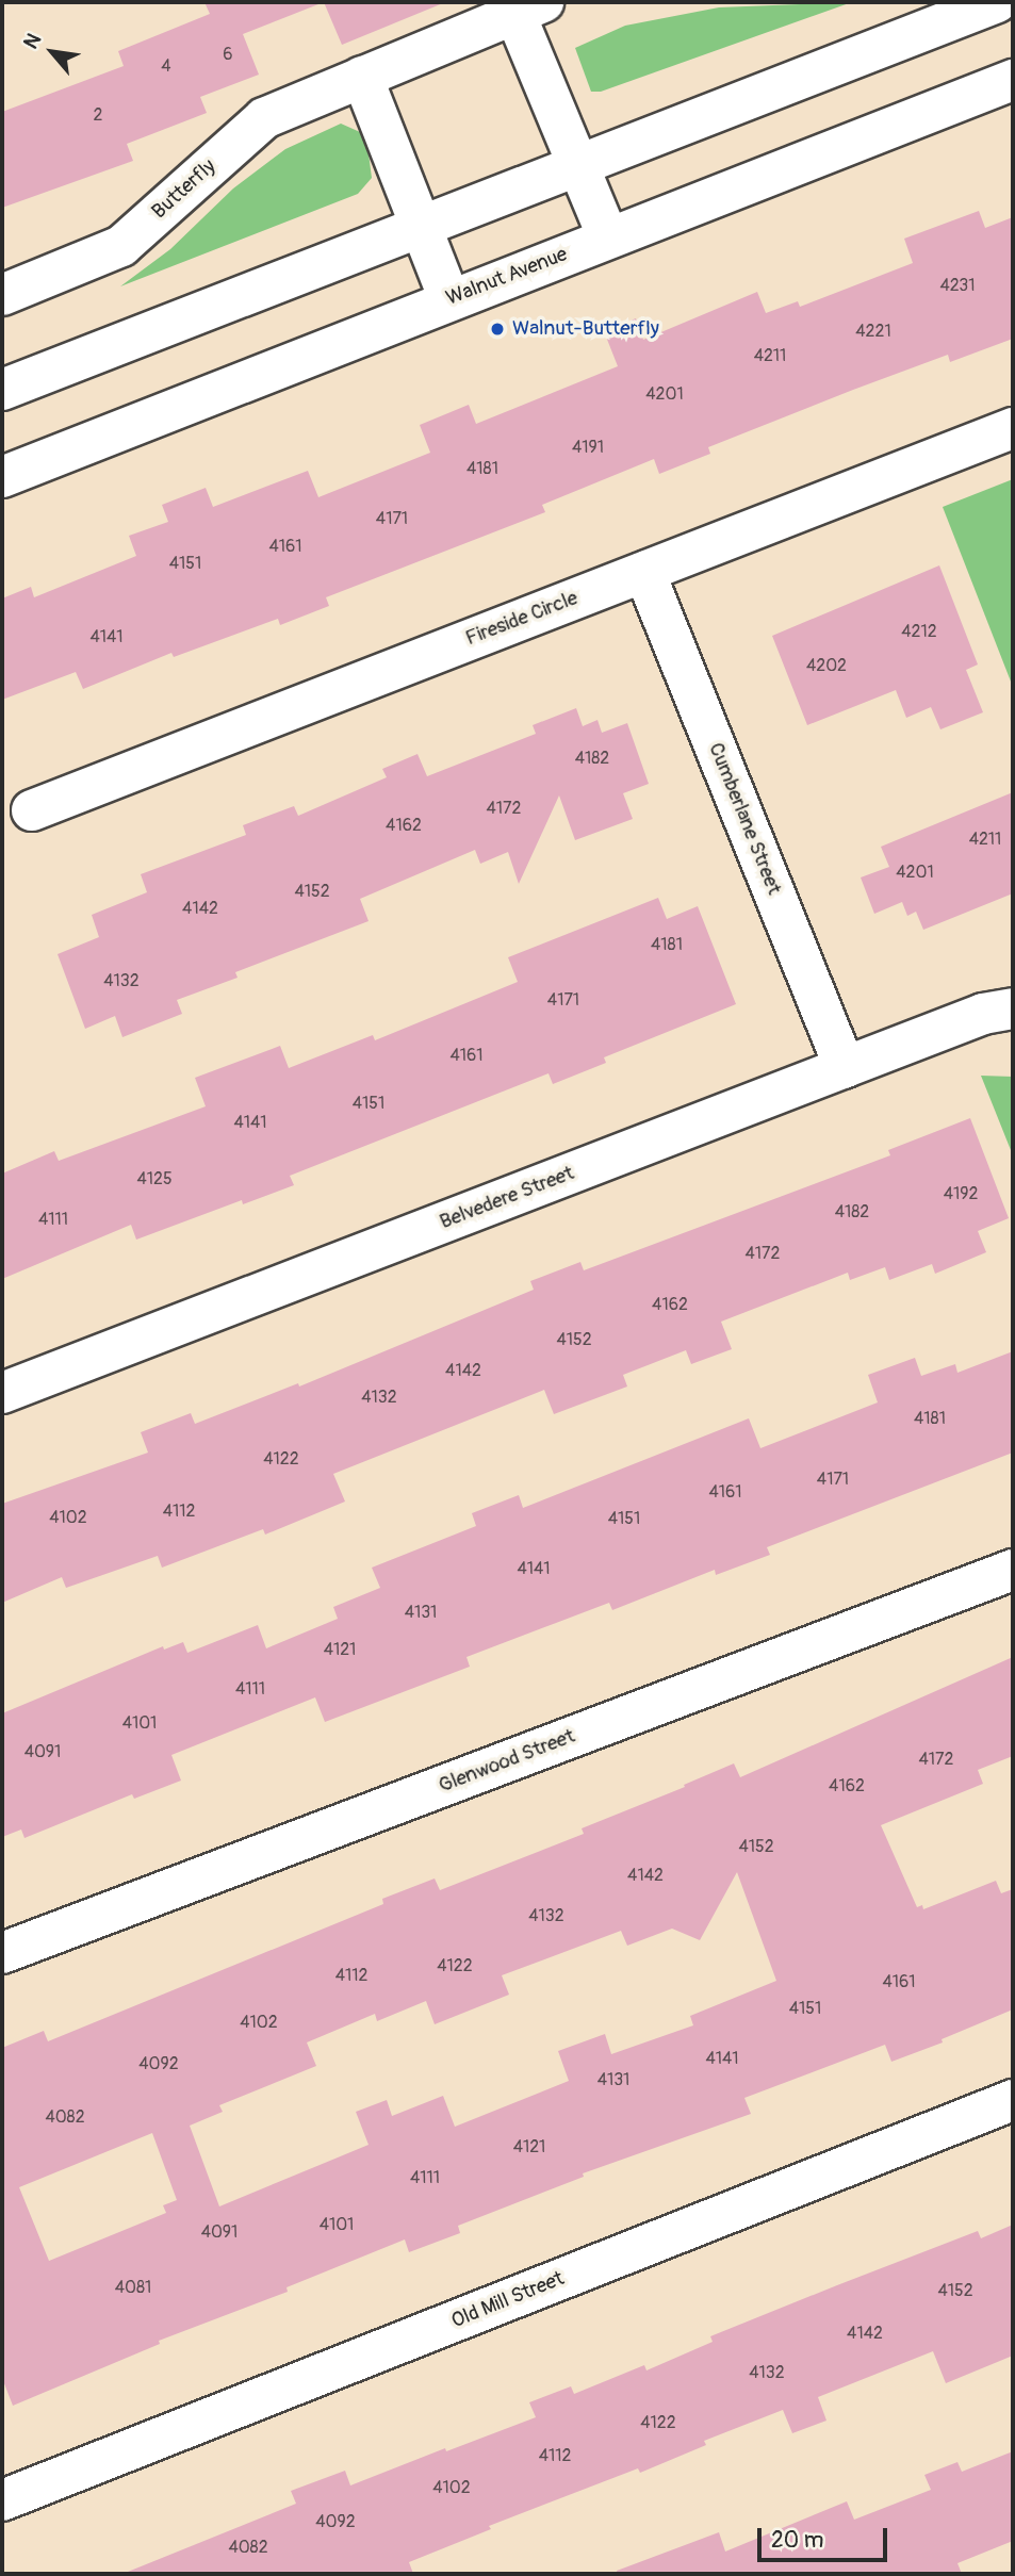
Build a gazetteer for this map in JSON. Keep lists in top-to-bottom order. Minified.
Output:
{"streets":{"street":["Butterfly","Walnut Avenue","Fireside Circle","Cumberlane Street","Belvedere Street","Glenwood Street","Old Mill Street"]},"crossings":[["Butterfly","Walnut Avenue"],["Fireside Circle","Cumberlane Street"],["Cumberlane Street","Belvedere Street"]],"places":["Walnut-Butterfly"],"house_numbers":["6","4","2","4231","4221","4211","4201","4191","4181","4171","4161","4151","4212","4141","4202","4182","4172","4162","4211","4201","4152","4142","4181","4132","4171","4161","4151","4141","4125","4192","4182","4111","4172","4162","4152","4142","4132","4181","4122","4171","4161","4112","4102","4151","4141","4131","4121","4111","4101","4091","4172","4162","4152","4142","4132","4122","4112","4161","4151","4102","4141","4092","4131","4082","4121","4111","4101","4091","4081","4152","4142","4132","4122","4112","4102","4092","4082"],"scale_bar":"20 m","north":"top left"}
